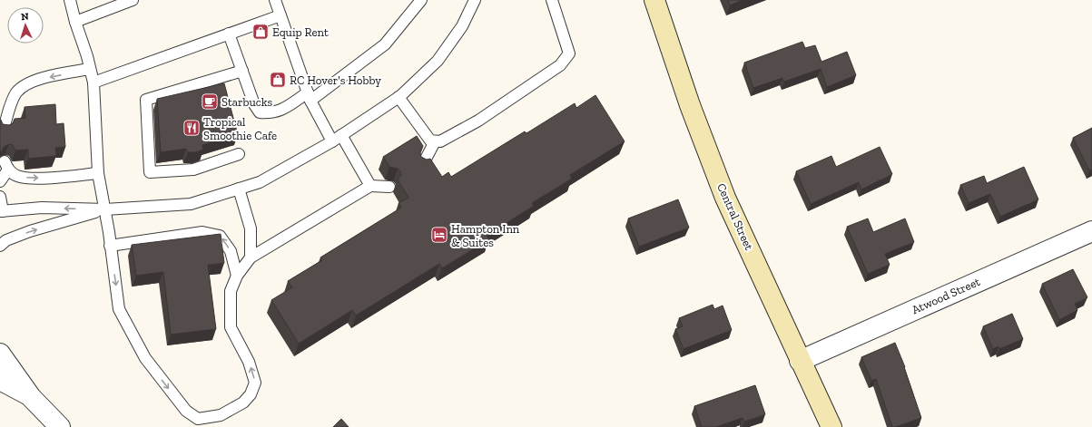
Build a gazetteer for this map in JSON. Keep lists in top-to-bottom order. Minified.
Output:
{"streets":{"main road":["Central Street"],"street":["Atwood Street"]},"crossings":[["Central Street","Atwood Street"]],"places":{"shop":["Equip Rent","RC Hover's Hobby"],"cafe":["Starbucks"],"restaurant":["Tropical Smoothie Cafe"],"hotel":["Hampton Inn & Suites"]},"north":"top"}
